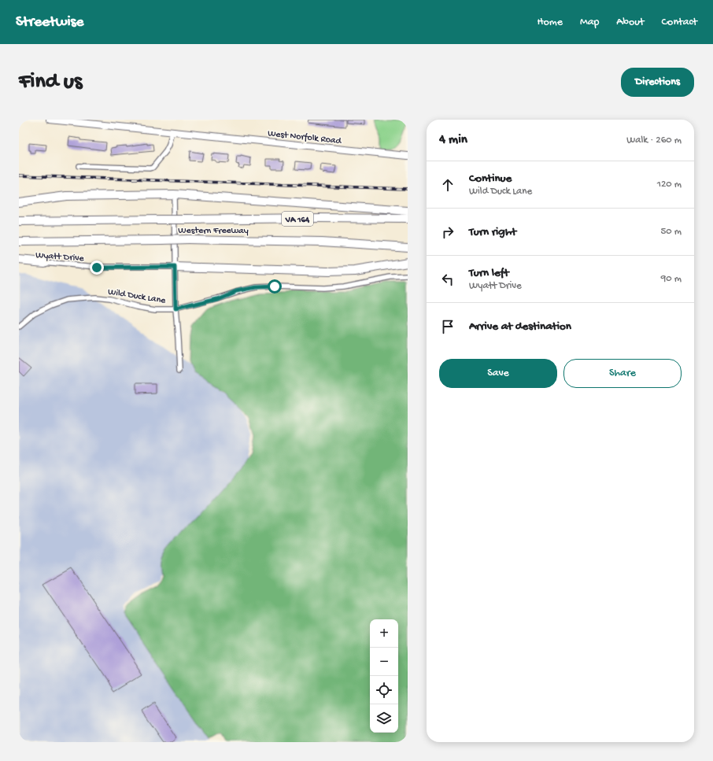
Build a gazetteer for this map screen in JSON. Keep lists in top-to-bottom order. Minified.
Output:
{"streets":{"highway":["VA 164","Western Freeway"],"street":["West Norfolk Road","Wyatt Drive","Wild Duck Lane"]},"page":{"header":"Streetwise","nav":["Home","Map","About","Contact"],"buttons":["Directions",["Save","Share"]],"title":"Find us","heading":["4 min","Walk · 260 m"],"list":[["Continue","Wild Duck Lane","120 m"],["Turn right","50 m"],["Turn left","Wyatt Drive","90 m"],"Arrive at destination"],"map_buttons":["+","−"]}}
